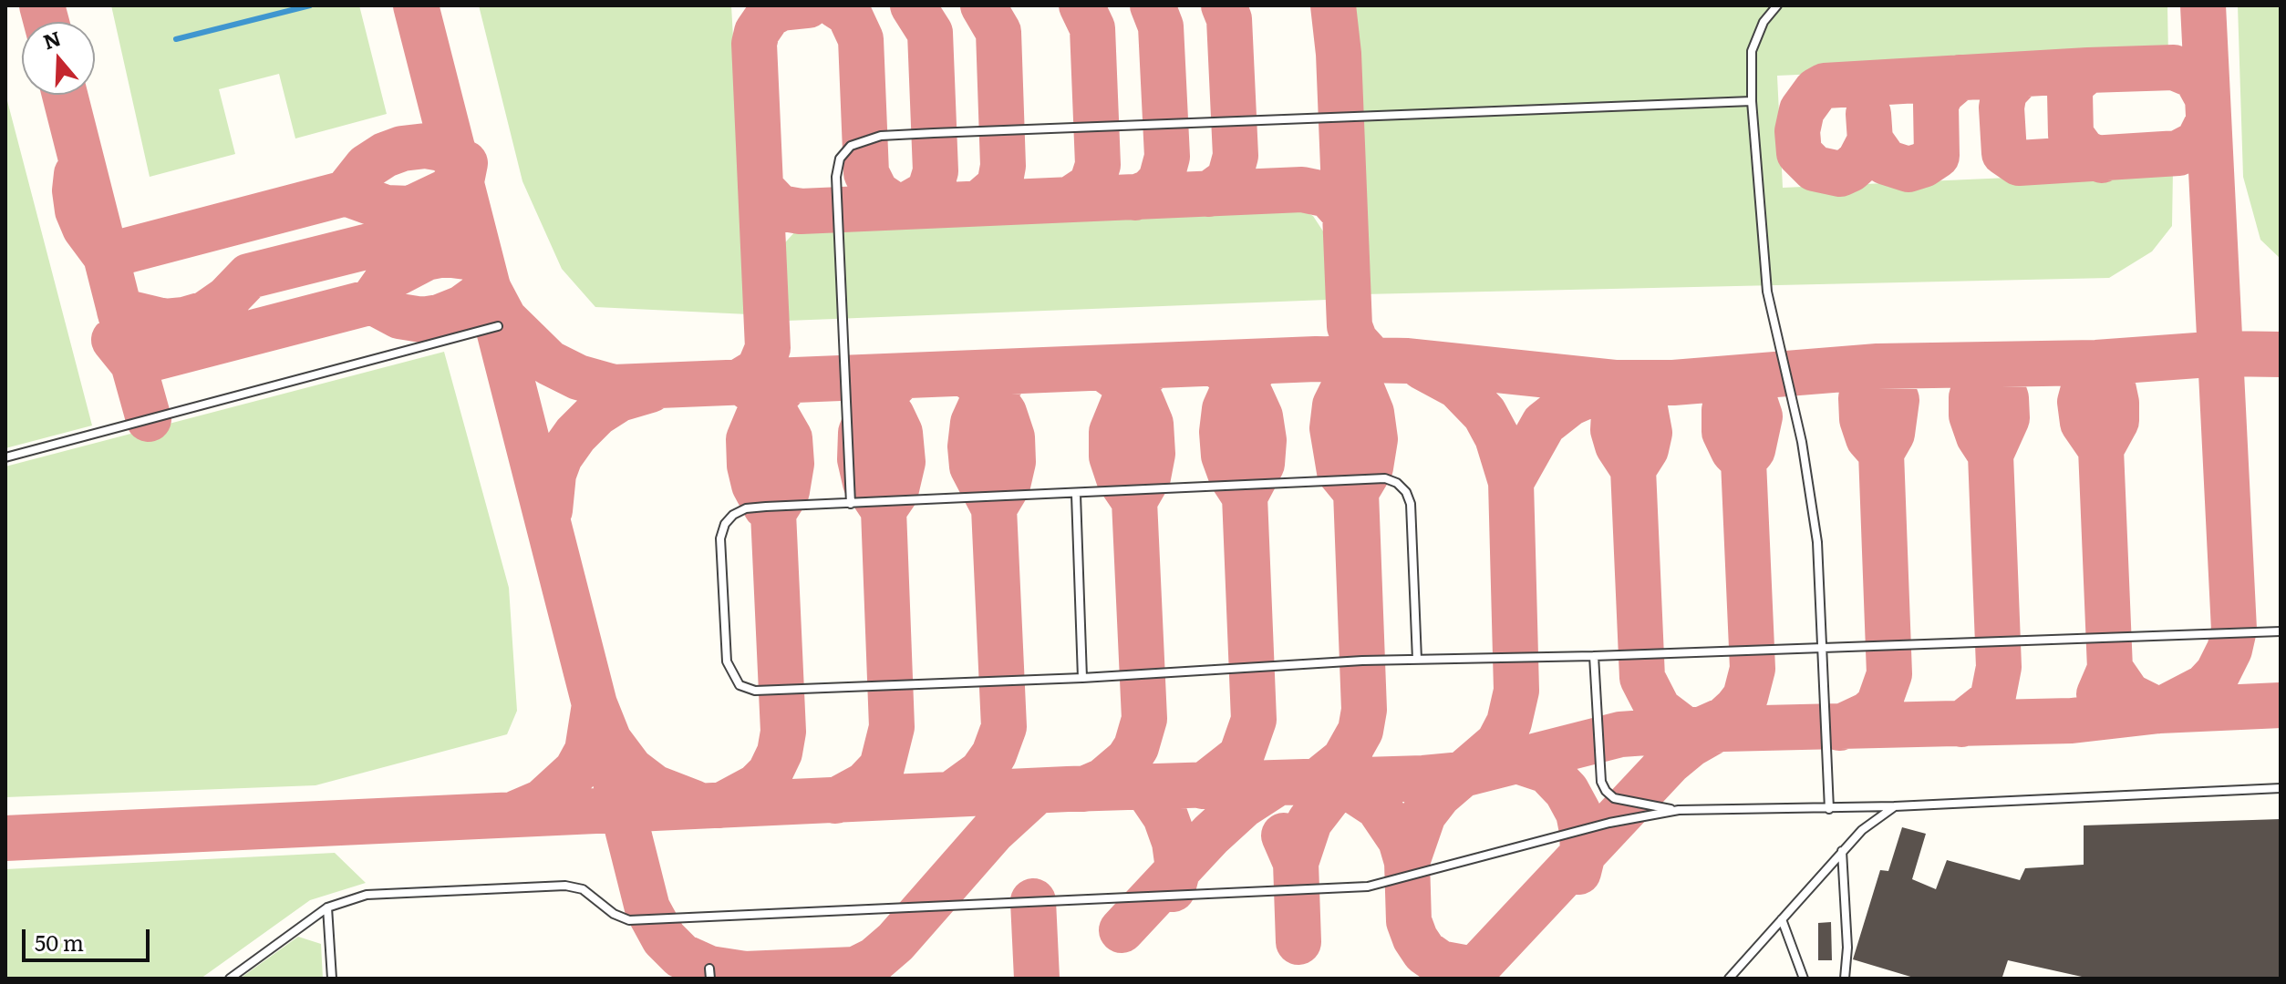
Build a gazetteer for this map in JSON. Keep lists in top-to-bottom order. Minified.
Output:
{"scale_bar":"50 m","north":"top"}
